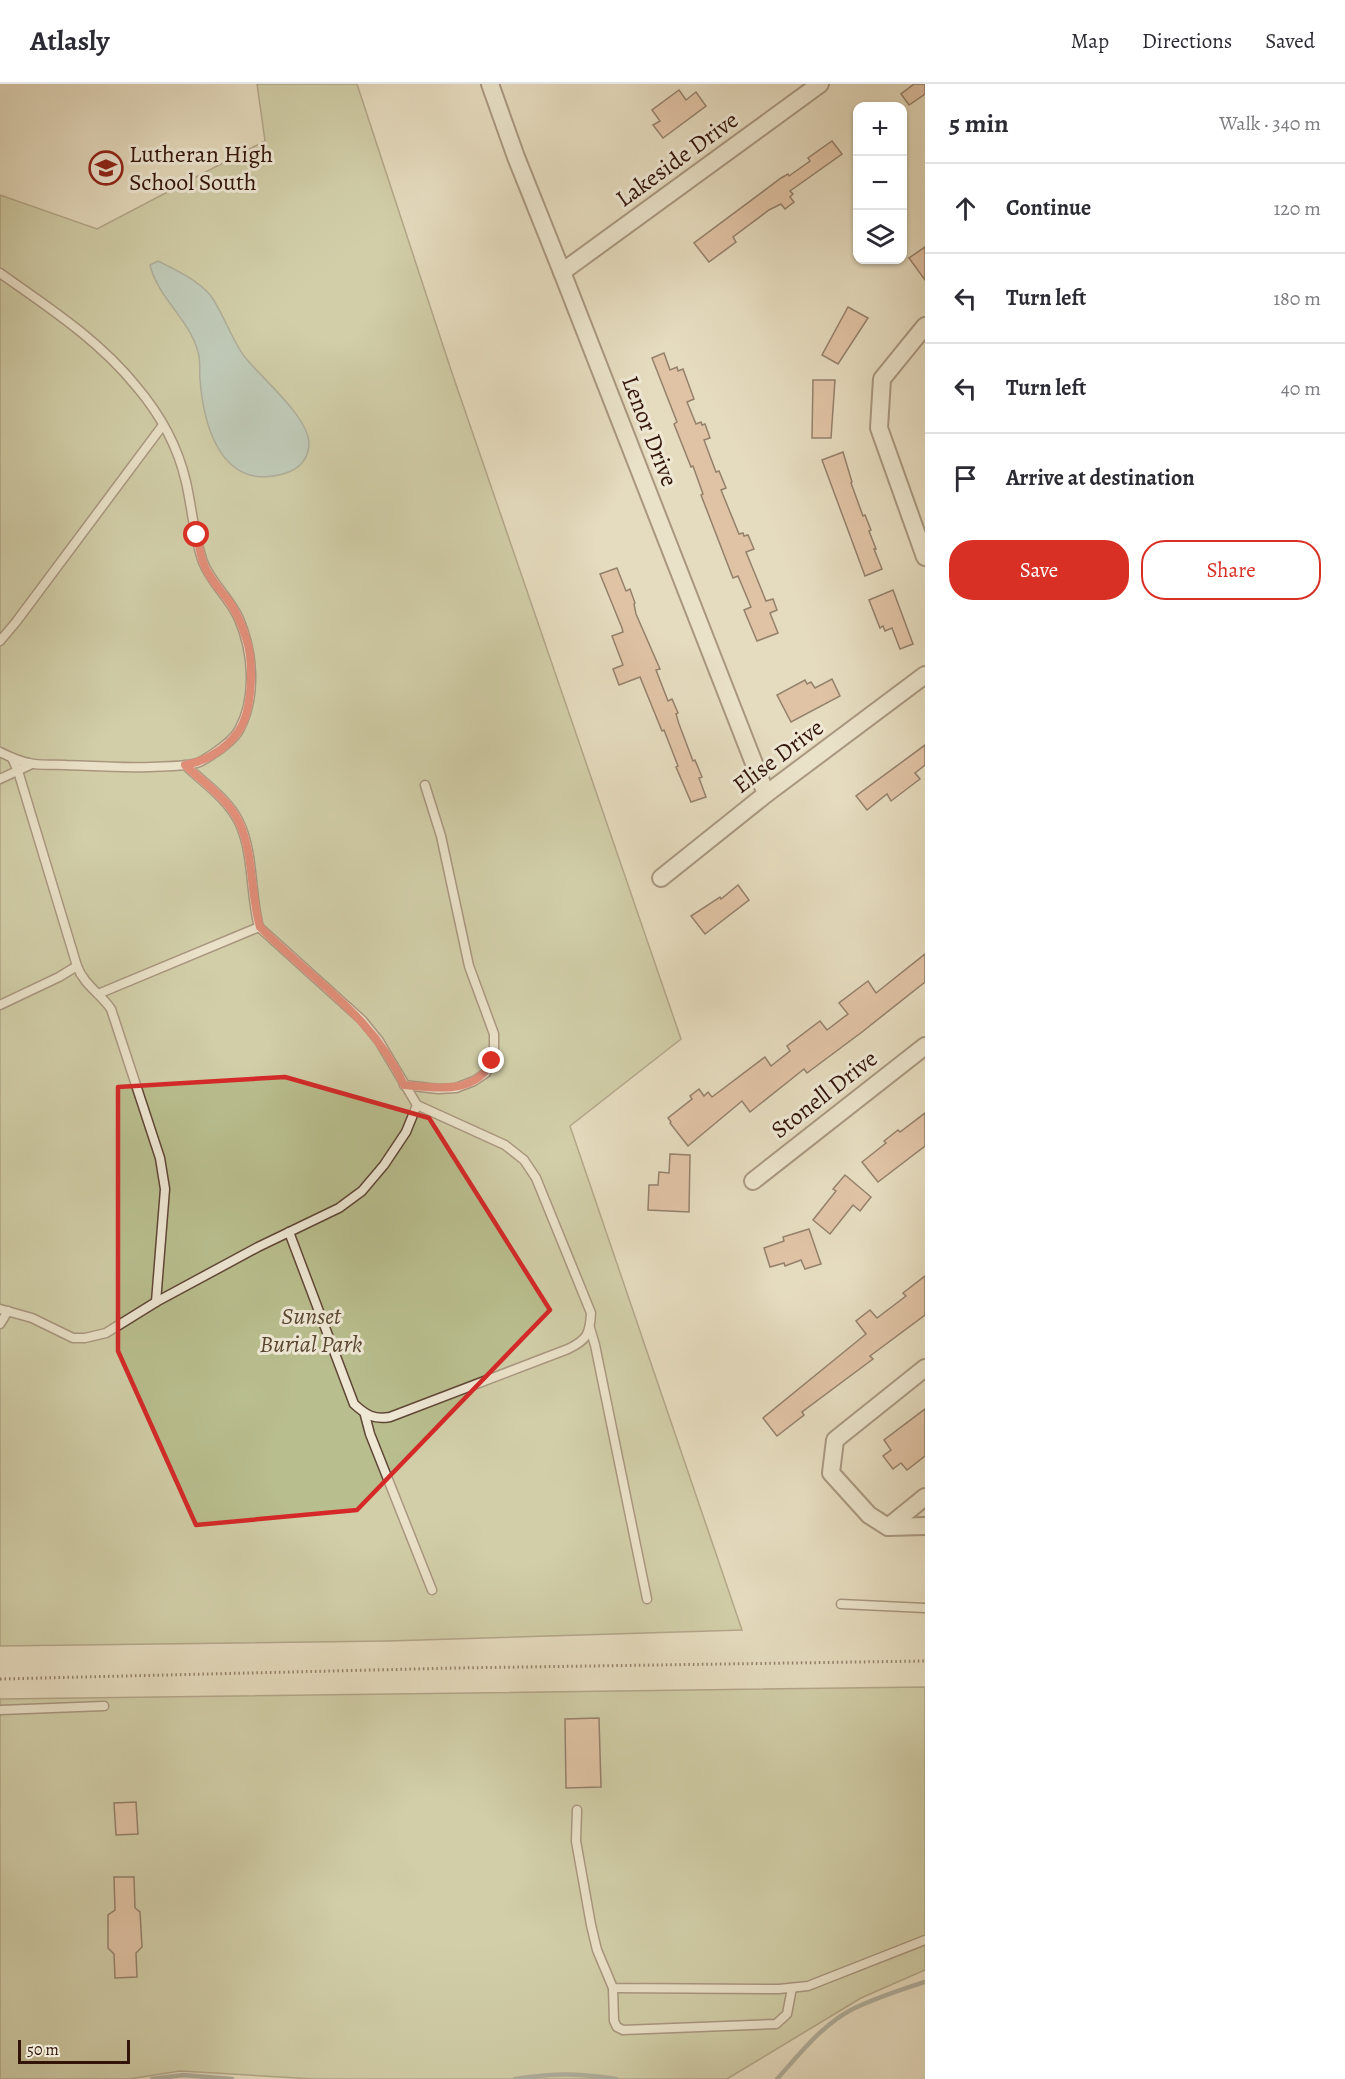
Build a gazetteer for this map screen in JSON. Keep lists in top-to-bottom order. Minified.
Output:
{"streets":{"street":["Lakeside Drive","Lenor Drive","Elise Drive","Stonell Drive"]},"crossings":[["Lakeside Drive","Lenor Drive"],["Lenor Drive","Elise Drive"]],"parks":["Sunset Burial Park"],"places":{"school or university":["Lutheran High School South"]},"scale_bar":"50 m","page":{"header":"Atlasly","nav":["Map","Directions","Saved"],"heading":["5 min","Walk · 340 m"],"map_buttons":["+","−"],"list":[["Continue","120 m"],["Turn left","180 m"],["Turn left","40 m"],"Arrive at destination"],"buttons":["Save","Share"],"scale":"50 m"}}
